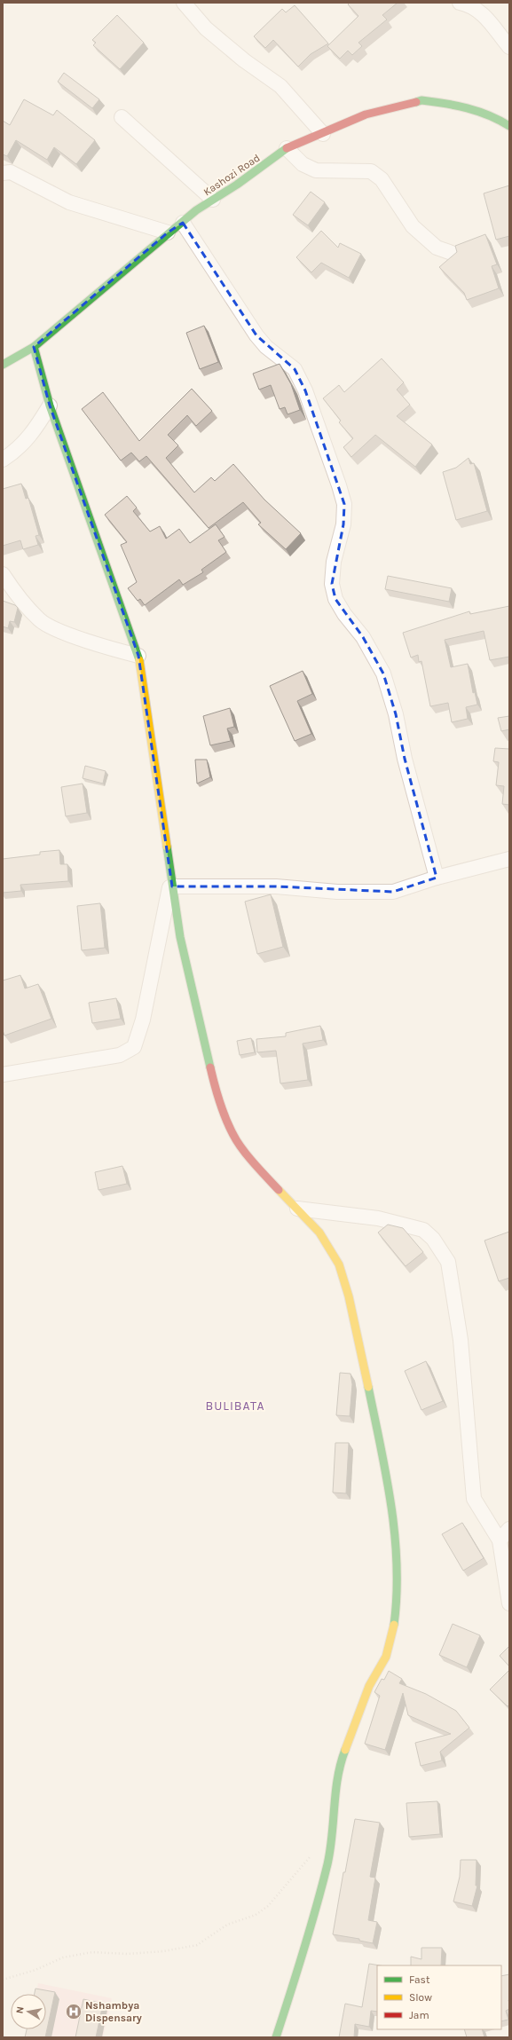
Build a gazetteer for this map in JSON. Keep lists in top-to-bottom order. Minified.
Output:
{"streets":{"street":["Kashozi Road"]},"districts":["BULIBATA"],"places":{"hospital":["Nshambya Dispensary"]},"legend":["Fast","Slow","Jam"],"north":"left"}
